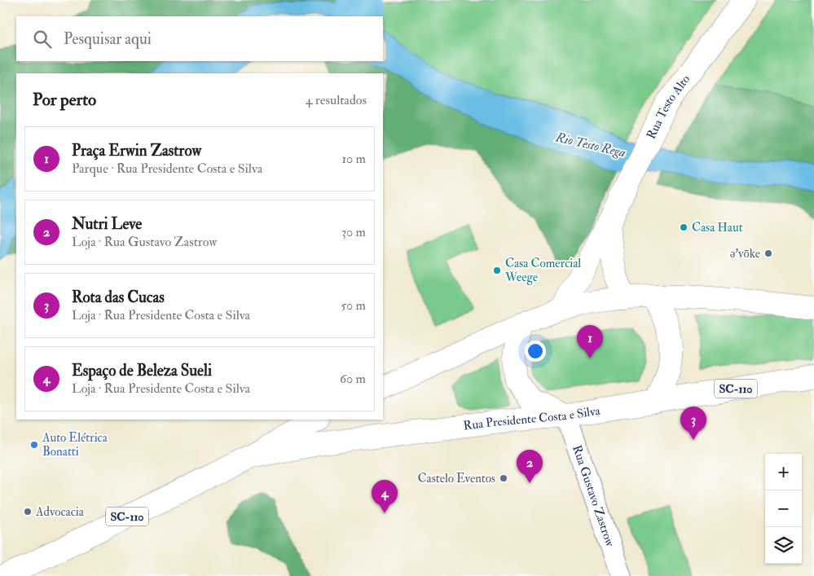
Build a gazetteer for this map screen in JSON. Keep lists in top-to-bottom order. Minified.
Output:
{"streets":{"main road":["Rua Testo Alto","SC-110","Rua Presidente Costa e Silva"],"street":["Rua Gustavo Zastrow"]},"crossings":[["Rua Presidente Costa e Silva","Rua Gustavo Zastrow"]],"water":["Rio Testo Rega"],"places":["Casa Haut","ǝ'vōke","Casa Comercial Weege","Auto Elétrica Bonatti","Castelo Eventos","Advocacia"],"page":{"search":"Pesquisar aqui","heading":["Por perto","4 resultados"],"list":[{"mark":"1","name":"Praça Erwin Zastrow","note":"Parque · Rua Presidente Costa e Silva","value":"10 m"},{"mark":"2","name":"Nutri Leve","note":"Loja · Rua Gustavo Zastrow","value":"30 m"},{"mark":"3","name":"Rota das Cucas","note":"Loja · Rua Presidente Costa e Silva","value":"50 m"},{"mark":"4","name":"Espaço de Beleza Sueli","note":"Loja · Rua Presidente Costa e Silva","value":"60 m"}],"pins":["1","3","2","4"],"map_buttons":["+","−"]}}
